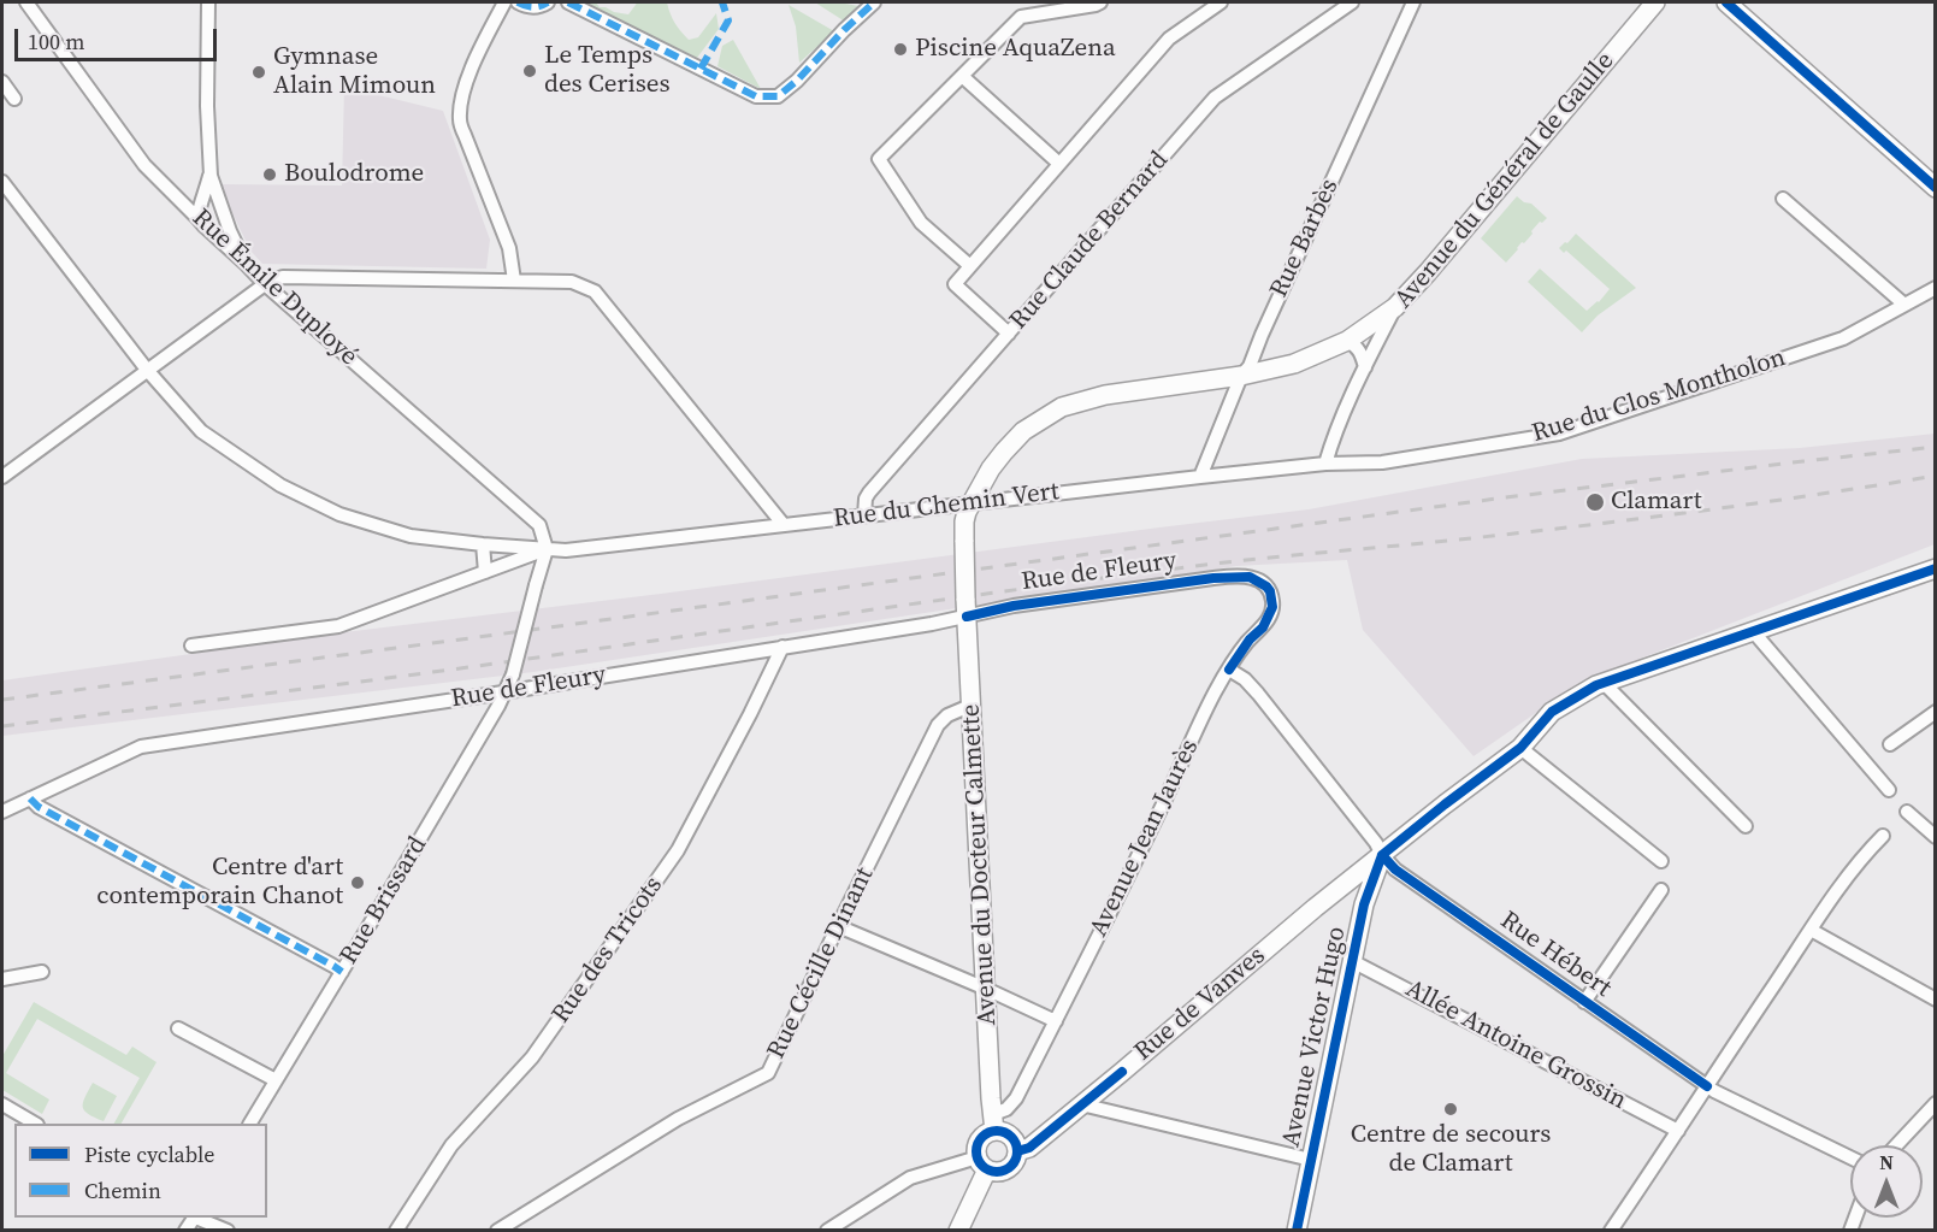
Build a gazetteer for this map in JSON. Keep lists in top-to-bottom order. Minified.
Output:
{"streets":{"main road":["Avenue du Général de Gaulle","Avenue du Docteur Calmette","Rue de Vanves","Avenue Victor Hugo"],"street":["Rue Barbès","Rue Claude Bernard","Rue Émile Duployé","Rue du Clos Montholon","Rue du Chemin Vert","Rue de Fleury","Avenue Jean Jaurès","Rue Brissard","Rue des Tricots","Rue Hébert","Rue Cécille Dinant","Allée Antoine Grossin"]},"crossings":[["Avenue du Général de Gaulle","Rue du Clos Montholon"],["Avenue du Général de Gaulle","Rue du Chemin Vert"],["Rue Barbès","Rue du Chemin Vert"],["Rue Claude Bernard","Rue du Chemin Vert"],["Rue Émile Duployé","Rue du Chemin Vert"],["Rue Émile Duployé","Rue Brissard"],["Rue du Clos Montholon","Rue du Chemin Vert"],["Rue du Chemin Vert","Avenue du Docteur Calmette"],["Rue du Chemin Vert","Rue Brissard"],["Rue de Fleury","Avenue Jean Jaurès"],["Rue de Fleury","Avenue du Docteur Calmette"],["Rue de Fleury","Rue Brissard"],["Rue de Fleury","Rue des Tricots"],["Avenue Jean Jaurès","Avenue du Docteur Calmette"],["Avenue Jean Jaurès","Rue Hébert"],["Avenue Jean Jaurès","Rue de Vanves"],["Avenue du Docteur Calmette","Rue Cécille Dinant"],["Avenue du Docteur Calmette","Rue de Vanves"],["Rue Hébert","Rue de Vanves"],["Rue Hébert","Avenue Victor Hugo"],["Rue de Vanves","Avenue Victor Hugo"],["Avenue Victor Hugo","Allée Antoine Grossin"]],"places":["Piscine AquaZena","Le Temps des Cerises","Gymnase Alain Mimoun","Boulodrome","Clamart","Centre d'art contemporain Chanot","Centre de secours de Clamart"],"legend":["Piste cyclable","Chemin"],"scale_bar":"100 m","north":"top"}
